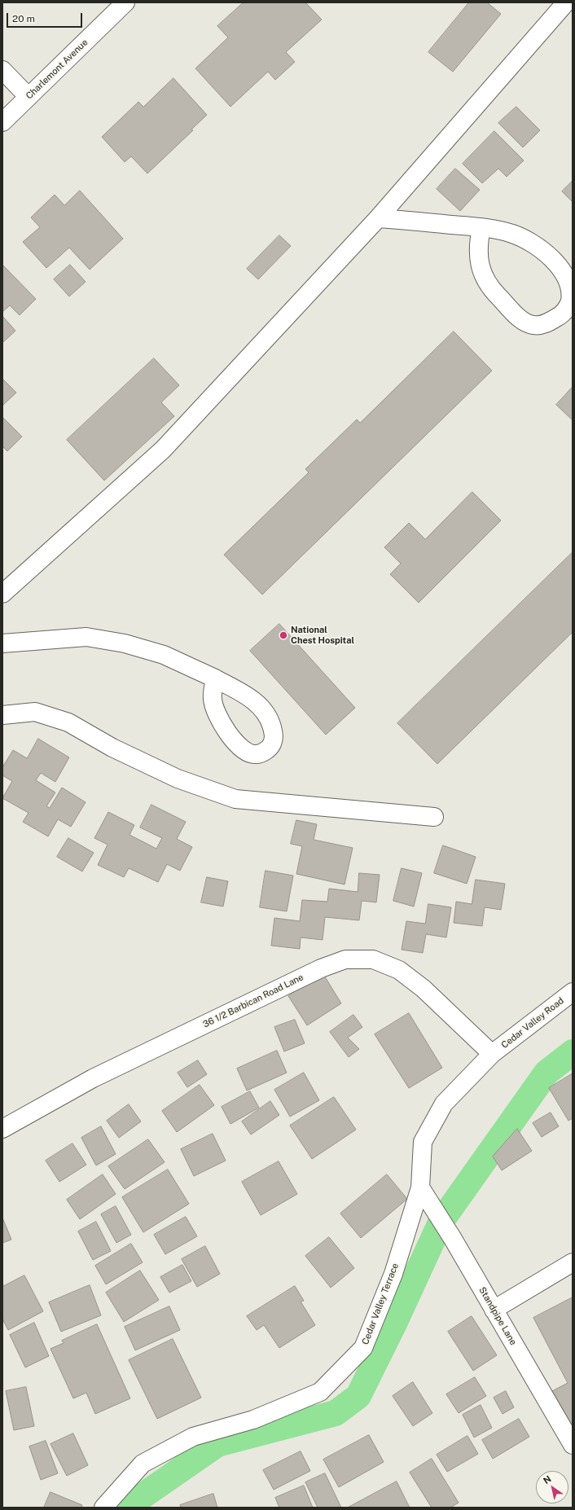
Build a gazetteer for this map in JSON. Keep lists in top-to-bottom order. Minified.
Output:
{"streets":{"street":["Charlemont Avenue","36 1/2 Barbican Road Lane","Cedar Valley Road","Cedar Valley Terrace","Standpipe Lane"]},"crossings":[["36 1/2 Barbican Road Lane","Cedar Valley Road"],["36 1/2 Barbican Road Lane","Cedar Valley Terrace"],["Cedar Valley Road","Cedar Valley Terrace"],["Cedar Valley Terrace","Standpipe Lane"]],"places":["National Chest Hospital"],"scale_bar":"20 m","north":"top left"}
